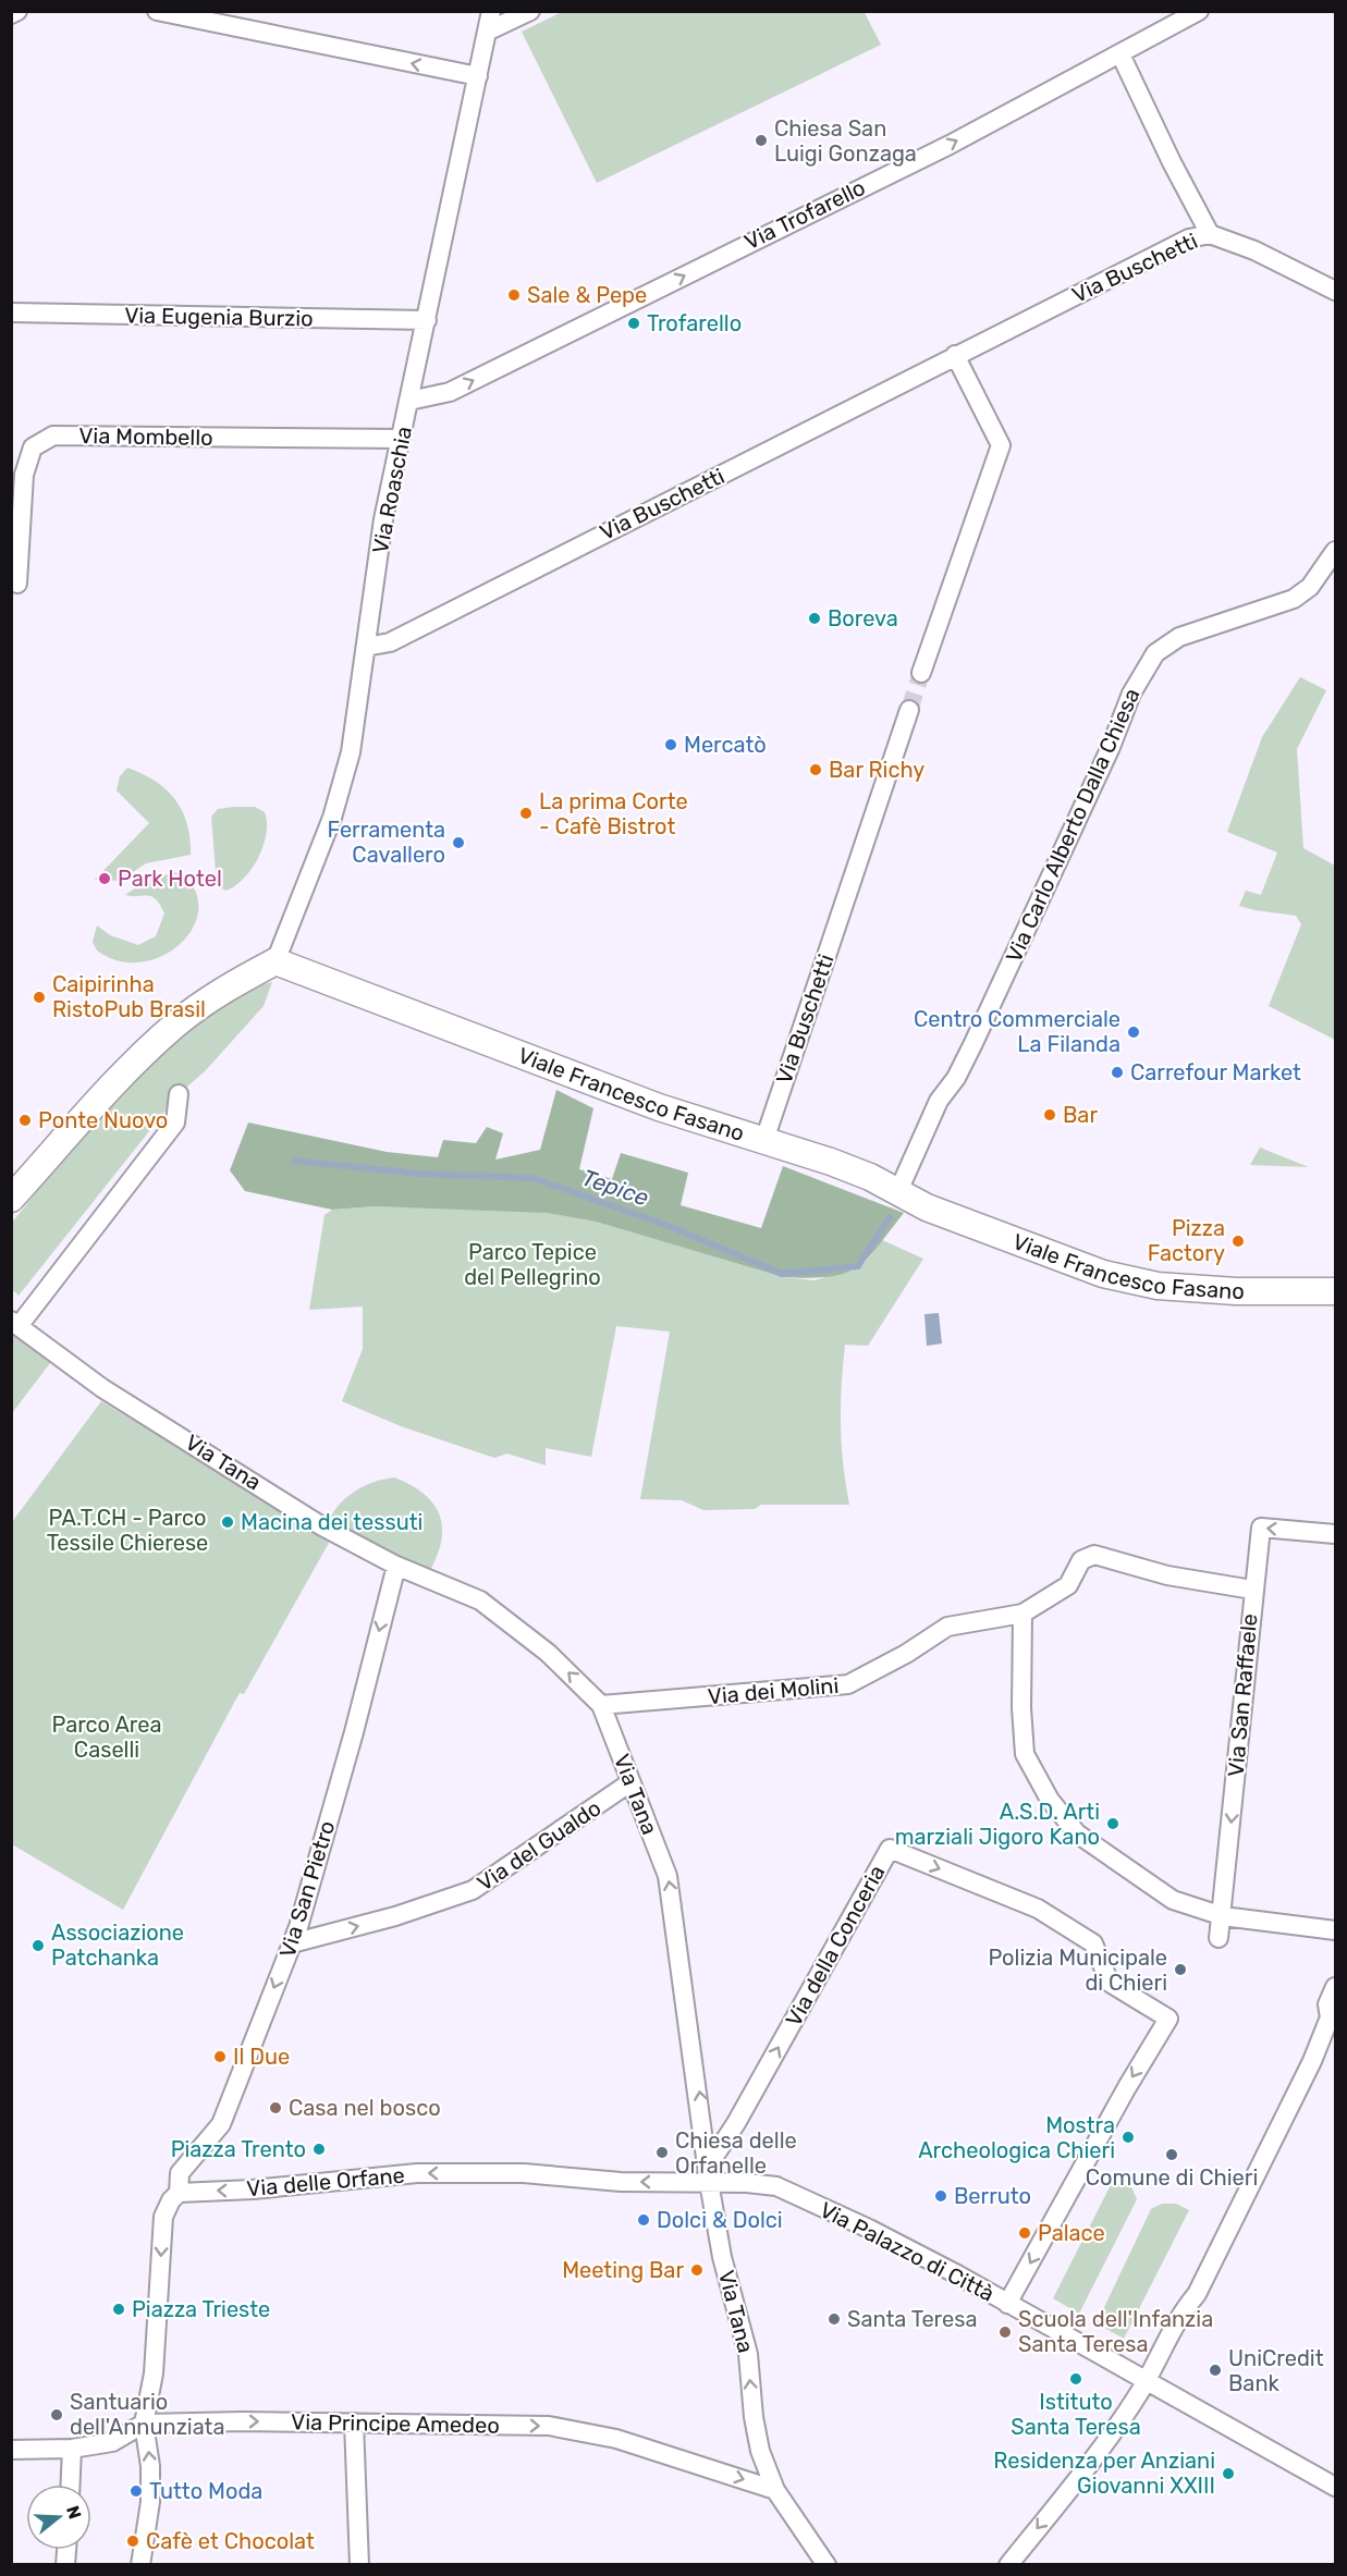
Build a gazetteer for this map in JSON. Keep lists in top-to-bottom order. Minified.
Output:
{"streets":{"street":["Via Trofarello","Via Buschetti","Via Eugenia Burzio","Via Mombello","Via Roaschia","Via Carlo Alberto Dalla Chiesa","Viale Francesco Fasano","Via Tana","Via dei Molini","Via San Raffaele","Via del Gualdo","Via San Pietro","Via della Conceria","Via delle Orfane","Via Palazzo di Città","Via Principe Amedeo"]},"crossings":[["Via Trofarello","Via Roaschia"],["Via Buschetti","Via Roaschia"],["Via Buschetti","Viale Francesco Fasano"],["Via Eugenia Burzio","Via Roaschia"],["Via Mombello","Via Roaschia"],["Via Roaschia","Viale Francesco Fasano"],["Via Carlo Alberto Dalla Chiesa","Viale Francesco Fasano"],["Via Tana","Via dei Molini"],["Via Tana","Via del Gualdo"],["Via Tana","Via San Pietro"],["Via Tana","Via della Conceria"],["Via Tana","Via delle Orfane"],["Via Tana","Via Palazzo di Città"],["Via Tana","Via Principe Amedeo"],["Via dei Molini","Via San Raffaele"],["Via del Gualdo","Via San Pietro"],["Via San Pietro","Via delle Orfane"],["Via della Conceria","Via delle Orfane"],["Via della Conceria","Via Palazzo di Città"],["Via delle Orfane","Via Palazzo di Città"]],"one_way":["Via Trofarello","Via Tana","Via San Raffaele","Via del Gualdo","Via San Pietro","Via delle Orfane","Via Principe Amedeo"],"water":["Tepice"],"parks":["Parco Tepice del Pellegrino","PA.T.CH - Parco Tessile Chierese","Parco Area Caselli"],"places":["Chiesa San Luigi Gonzaga","Sale & Pepe","Trofarello","Boreva","Mercatò","Bar Richy","La prima Corte - Cafè Bistrot","Ferramenta Cavallero","Park Hotel","Caipirinha RistoPub Brasil","Centro Commerciale La Filanda","Carrefour Market","Bar","Ponte Nuovo","Pizza Factory","Macina dei tessuti","A.S.D. Arti marziali Jigoro Kano","Associazione Patchanka","Polizia Municipale di Chieri","Il Due","Casa nel bosco","Mostra Archeologica Chieri","Piazza Trento","Chiesa delle Orfanelle","Comune di Chieri","Berruto","Dolci & Dolci","Palace","Meeting Bar","Piazza Trieste","Santa Teresa","Scuola dell'Infanzia Santa Teresa","UniCredit Bank","Istituto Santa Teresa","Santuario dell'Annunziata","Residenza per Anziani Giovanni XXIII","Tutto Moda","Cafè et Chocolat"],"north":"right"}
